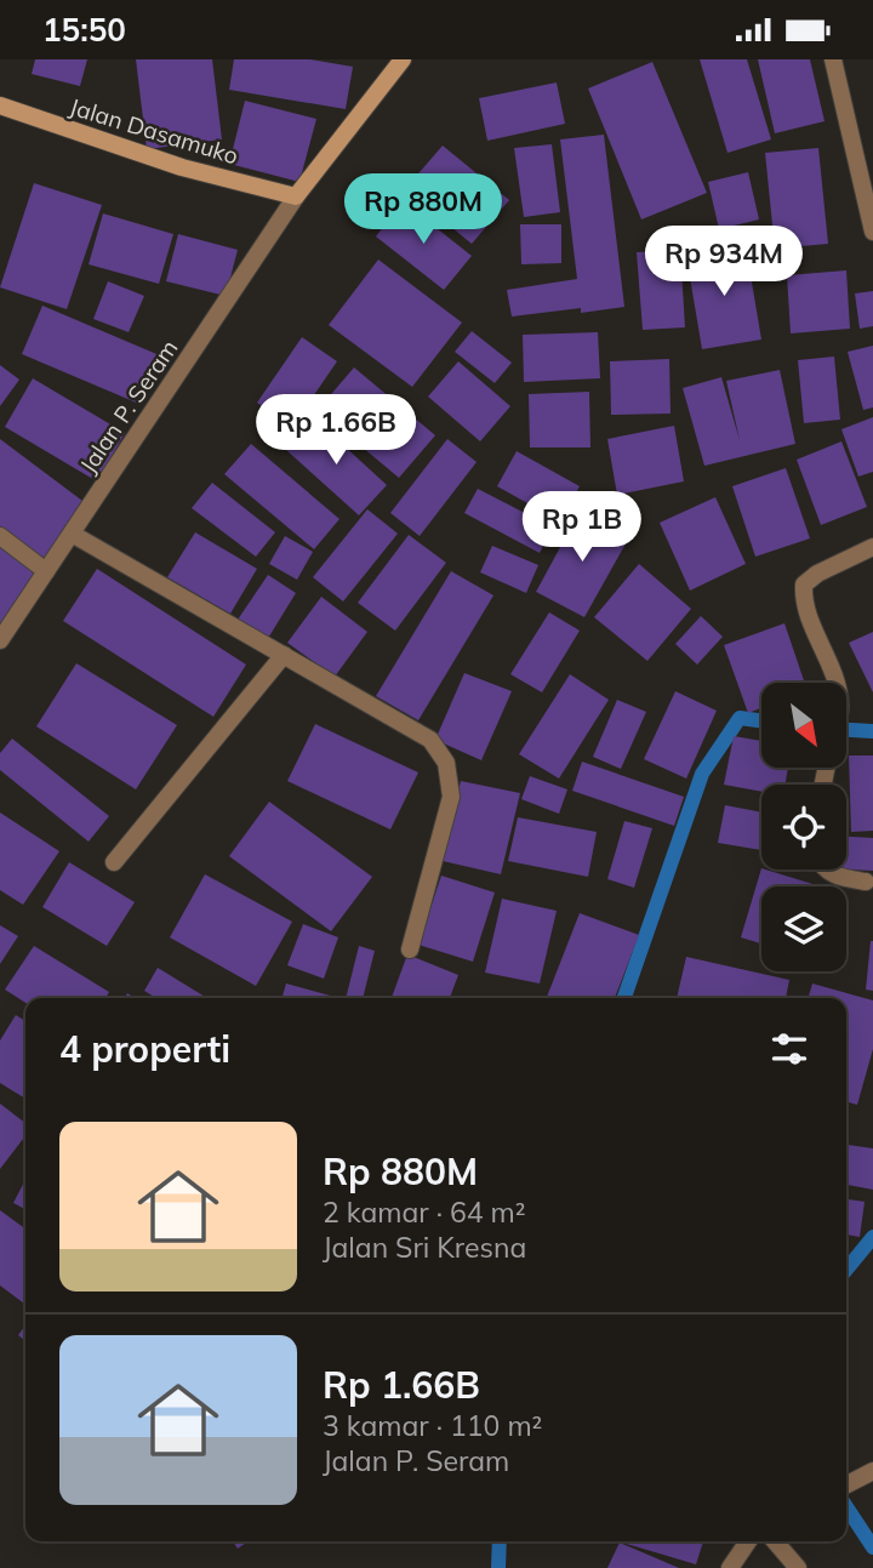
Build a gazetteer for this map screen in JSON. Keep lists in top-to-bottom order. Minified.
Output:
{"streets":{"main road":["Jalan Dasamuko"],"street":["Jalan P. Seram"]},"crossings":[["Jalan Dasamuko","Jalan P. Seram"]],"north":"bottom right","page":{"status":"15:50","price":["Rp 880M","Rp 934M","Rp 1.66B","Rp 1B"],"heading":"4 properti","list":[{"name":"Rp 880M","note":"2 kamar · 64 m² · Jalan Sri Kresna"},{"name":"Rp 1.66B","note":"3 kamar · 110 m² · Jalan P. Seram"}]}}
